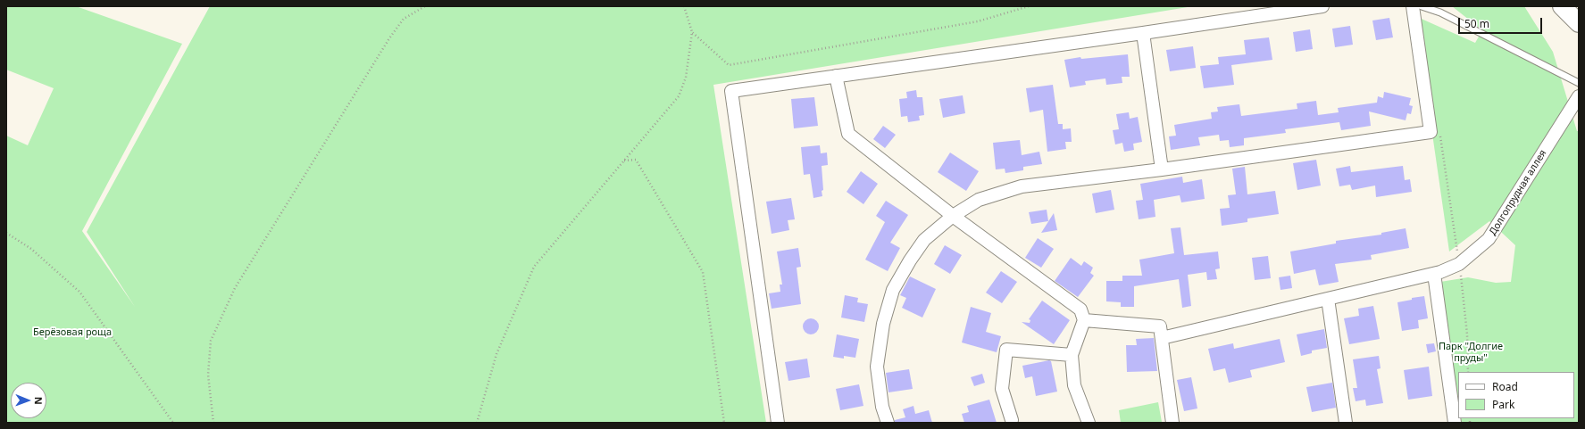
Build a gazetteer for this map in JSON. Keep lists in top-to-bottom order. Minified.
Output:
{"streets":{"street":["Долгопрудная аллея"]},"parks":["Берёзовая роща","Парк \"Долгие пруды\""],"legend":["Road","Park"],"scale_bar":"50 m","north":"right"}
